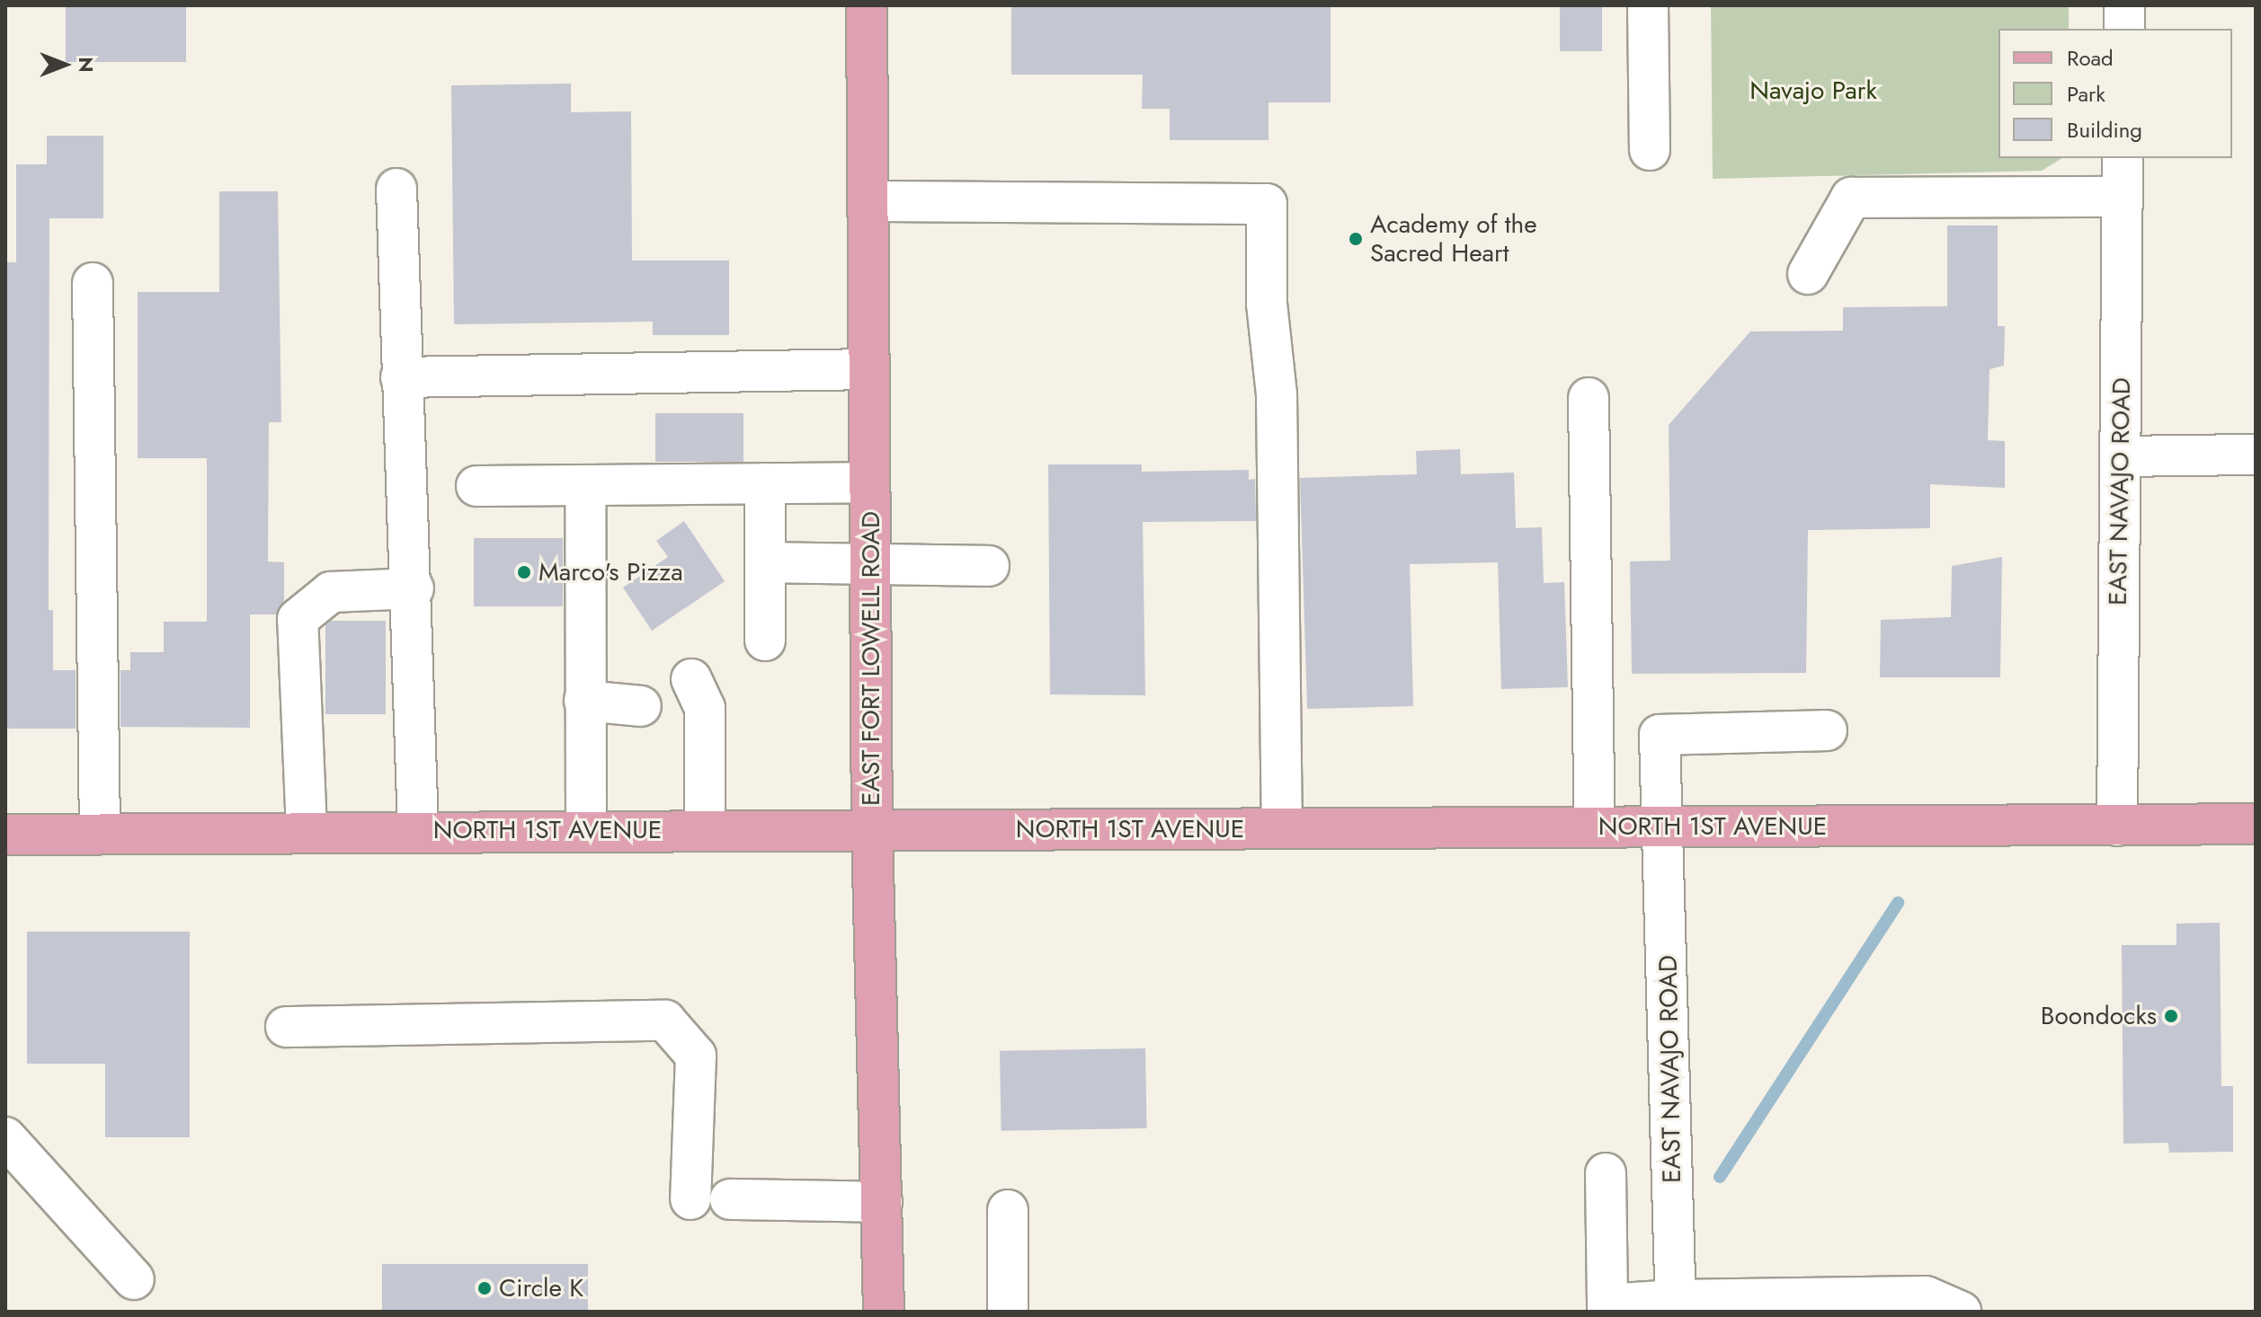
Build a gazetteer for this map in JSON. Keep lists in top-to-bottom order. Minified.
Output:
{"streets":{"main road":["EAST FORT LOWELL ROAD","NORTH 1ST AVENUE"],"street":["EAST NAVAJO ROAD"]},"crossings":[["EAST NAVAJO ROAD","NORTH 1ST AVENUE"],["EAST FORT LOWELL ROAD","NORTH 1ST AVENUE"]],"parks":["Navajo Park"],"places":["Academy of the Sacred Heart","Marco's Pizza","Boondocks","Circle K"],"legend":["Road","Park","Building"],"north":"right"}
